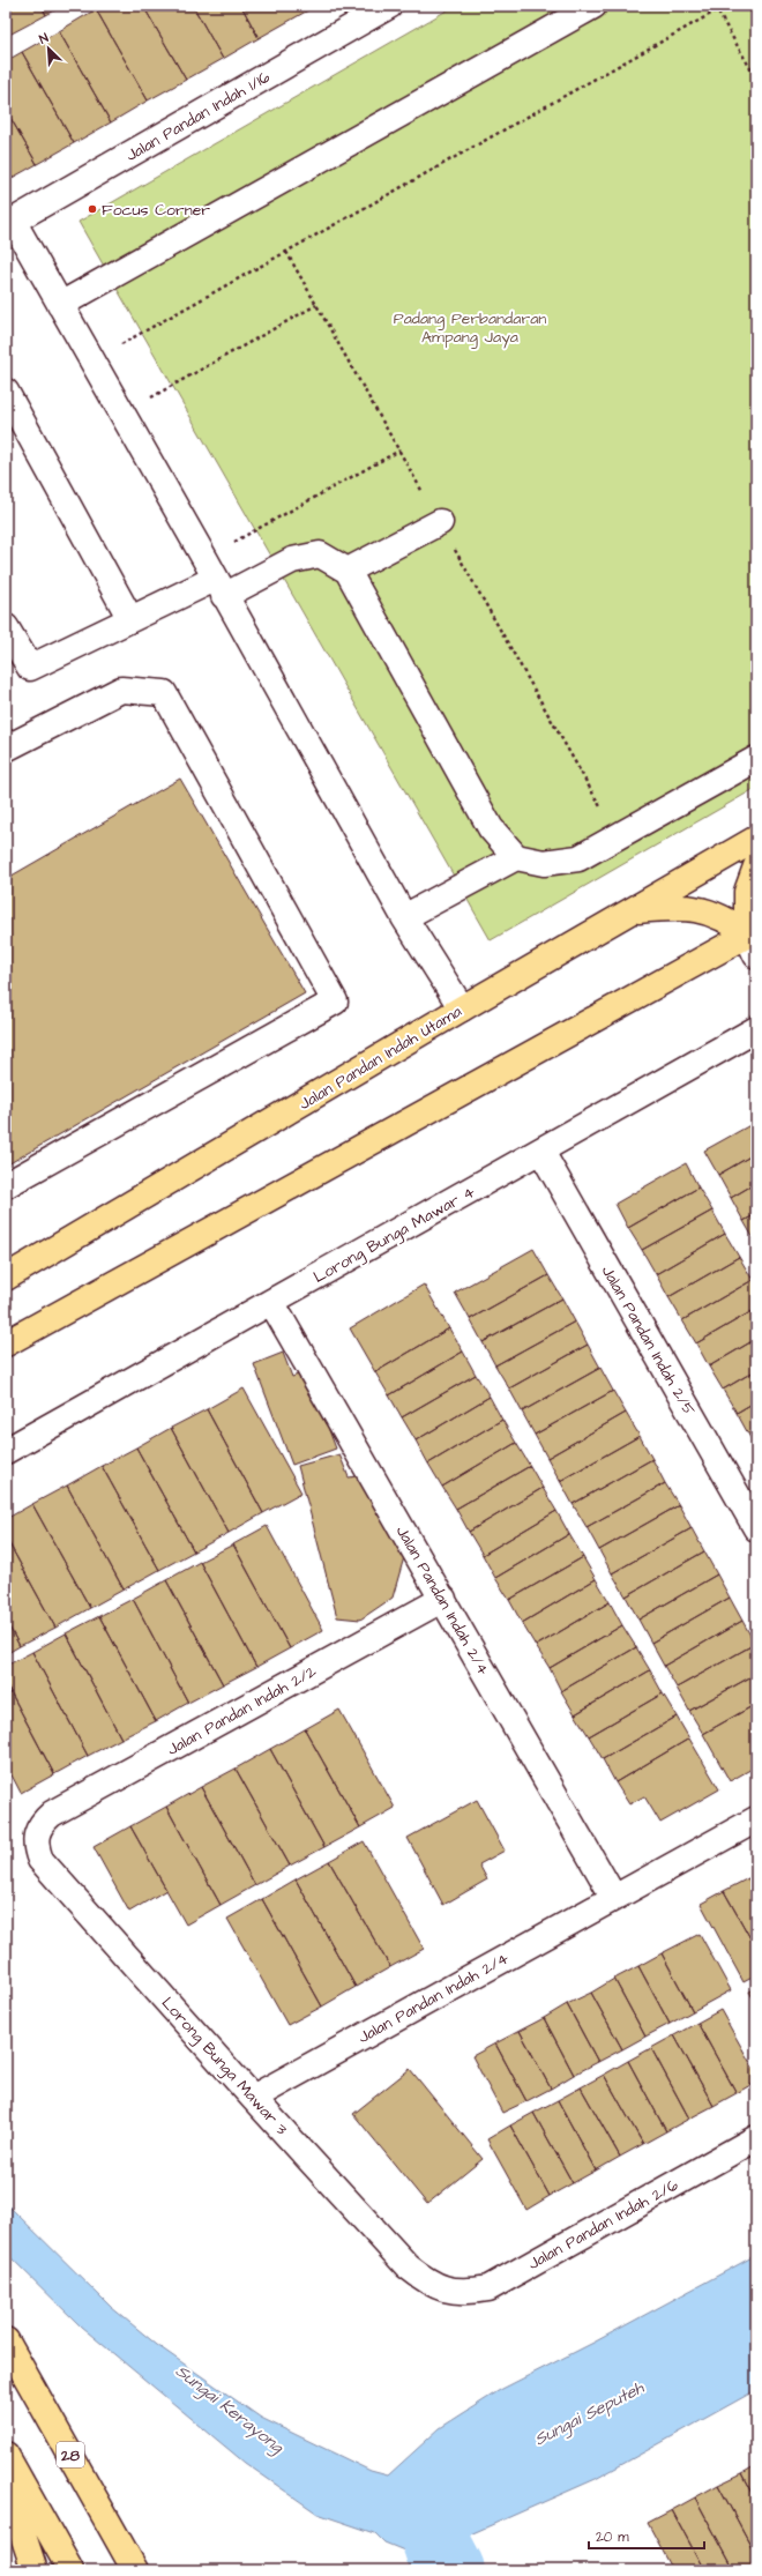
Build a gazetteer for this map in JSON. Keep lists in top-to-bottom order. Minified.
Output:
{"streets":{"main road":["Jalan Pandan Indah Utama","28"],"street":["Jalan Pandan Indah 1/16","Lorong Bunga Mawar 4","Jalan Pandan Indah 2/5","Jalan Pandan Indah 2/4","Jalan Pandan Indah 2/2","Lorong Bunga Mawar 3","Jalan Pandan Indah 2/6"]},"crossings":[["Lorong Bunga Mawar 4","Jalan Pandan Indah 2/5"],["Lorong Bunga Mawar 4","Jalan Pandan Indah 2/4"],["Jalan Pandan Indah 2/4","Jalan Pandan Indah 2/2"],["Jalan Pandan Indah 2/4","Lorong Bunga Mawar 3"],["Jalan Pandan Indah 2/2","Lorong Bunga Mawar 3"],["Lorong Bunga Mawar 3","Jalan Pandan Indah 2/6"]],"water":["Sungai Kerayong","Sungai Seputeh"],"parks":["Padang Perbandaran Ampang Jaya"],"places":["Focus Corner"],"scale_bar":"20 m","north":"top left"}
